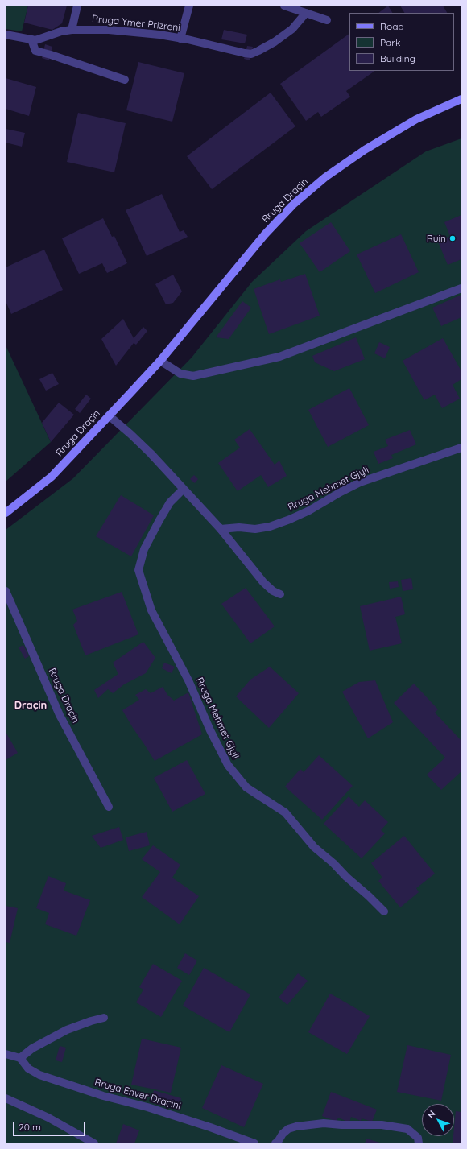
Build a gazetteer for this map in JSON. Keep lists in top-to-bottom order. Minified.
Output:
{"streets":{"main road":["Rruga Draçin"],"street":["Rruga Ymer Prizreni","Rruga Mehmet Gjyli","Rruga Enver Draçini"]},"districts":["Draçin"],"places":["Ruin"],"legend":["Road","Park","Building"],"scale_bar":"20 m","north":"top left"}
